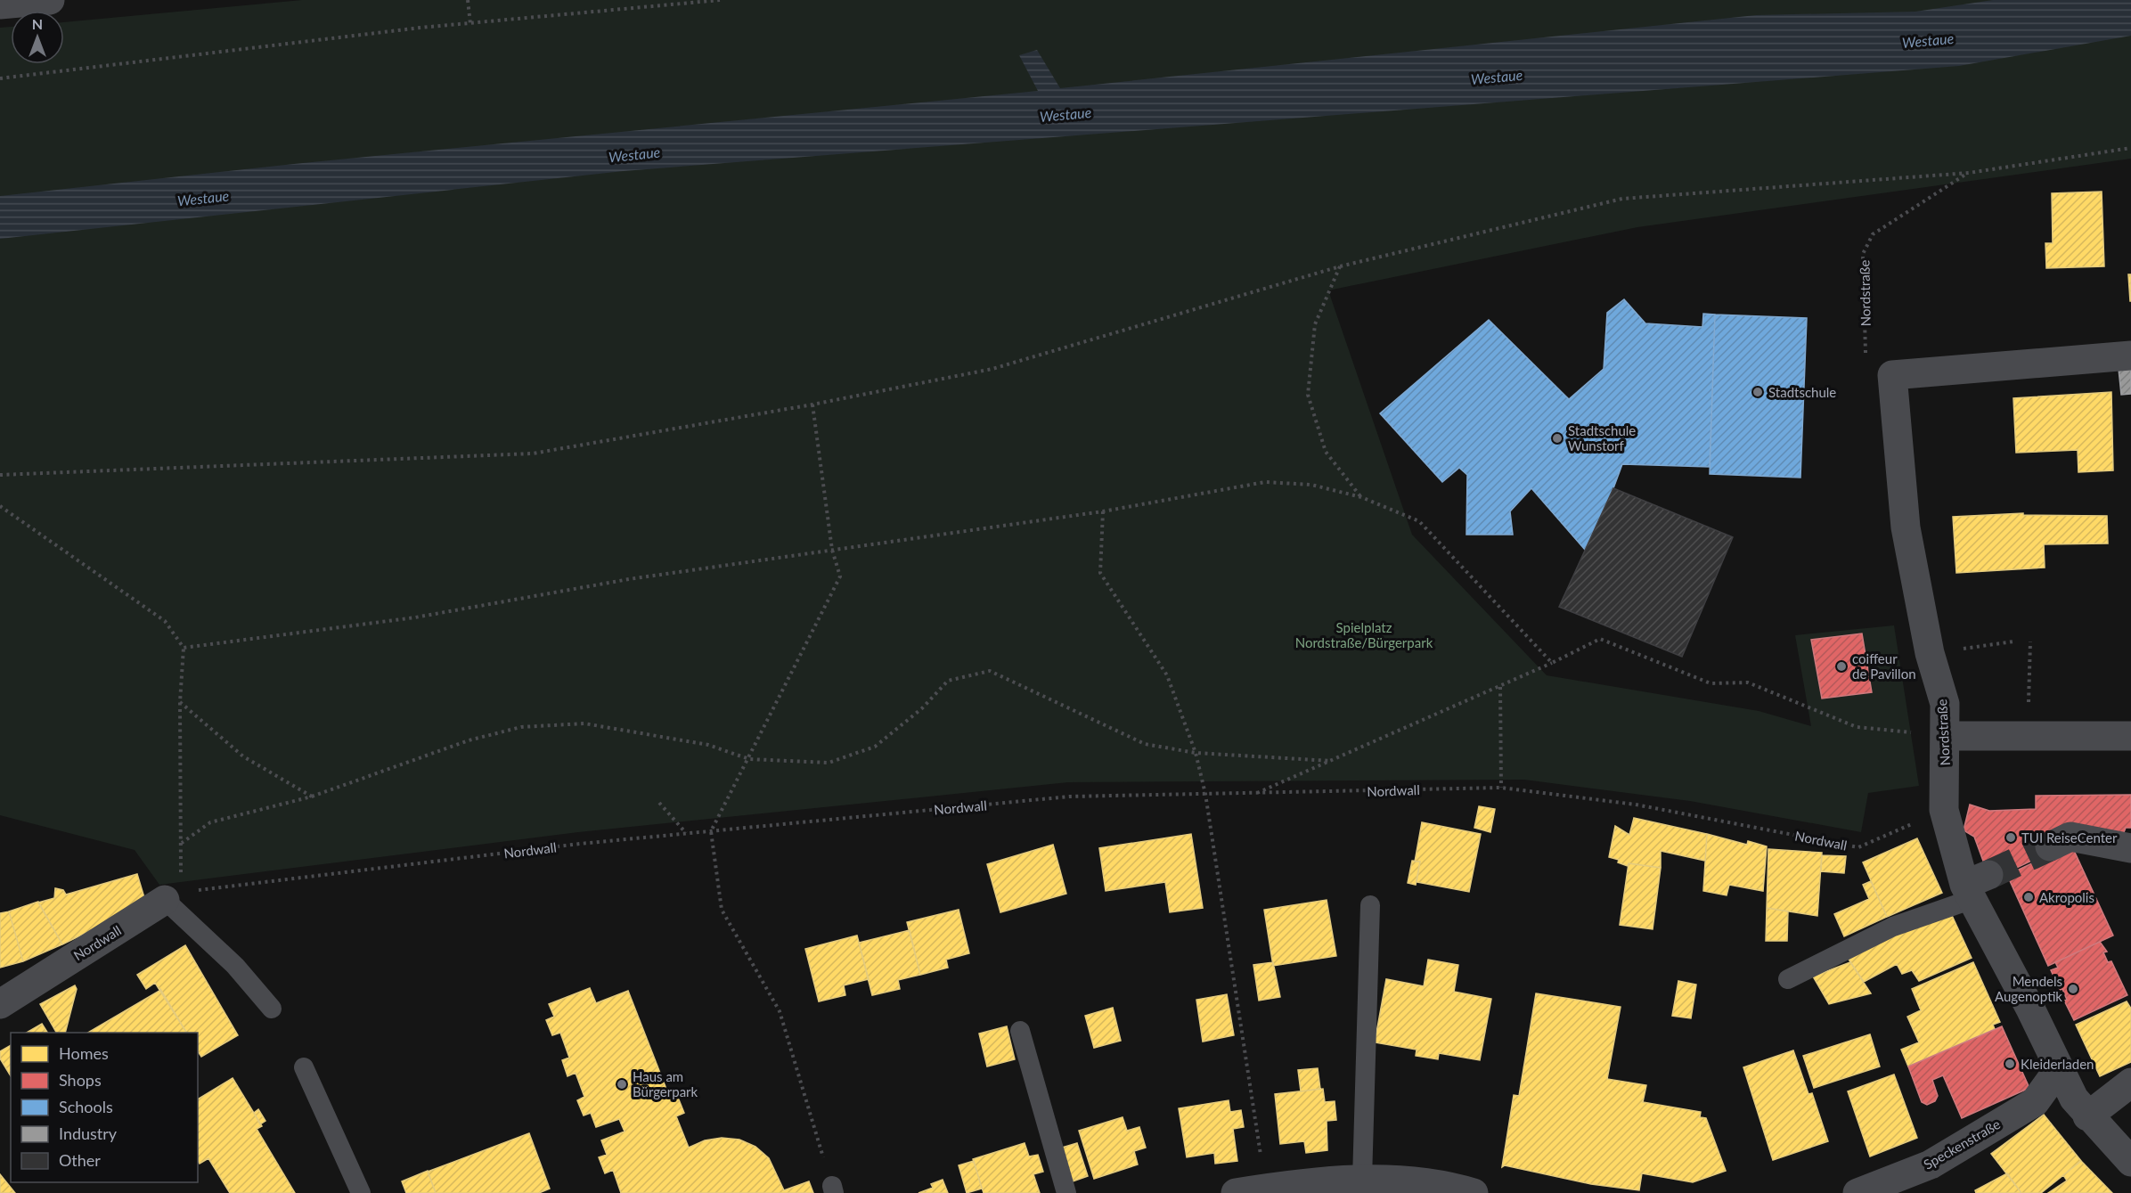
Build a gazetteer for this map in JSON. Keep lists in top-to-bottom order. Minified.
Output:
{"streets":{"street":["Nordstraße","Nordwall","Speckenstraße"]},"crossings":[["Nordstraße","Nordwall"],["Nordstraße","Speckenstraße"]],"water":["Westaue"],"parks":["Spielplatz Nordstraße/Bürgerpark"],"places":["Stadtschule","Stadtschule Wunstorf","coiffeur de Pavillon","TUI ReiseCenter","Akropolis","Mendels Augenoptik","Kleiderladen","Haus am Bürgerpark"],"legend":["Homes","Shops","Schools","Industry","Other"],"north":"top"}
